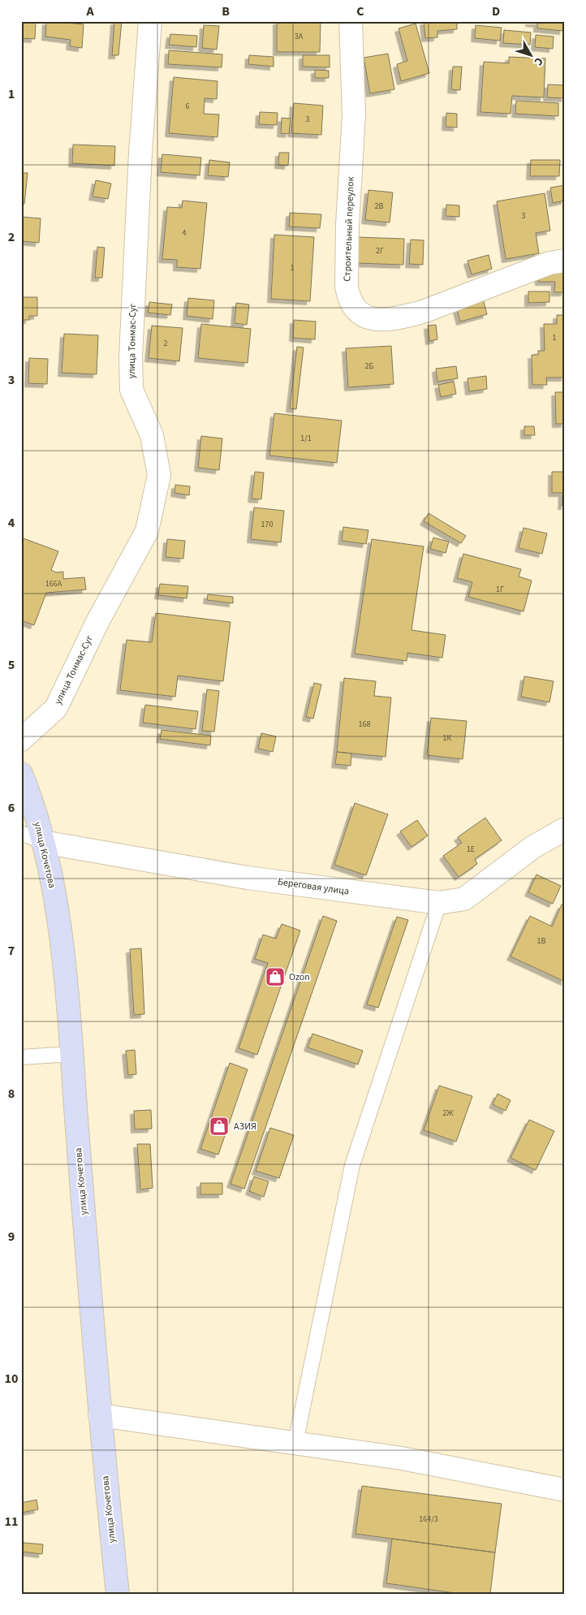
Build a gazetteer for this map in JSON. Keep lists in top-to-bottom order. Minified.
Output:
{"streets":{"street":["Строительный переулок","улица Тонмас-Суг","улица Кочетова","Береговая улица"]},"crossings":[["улица Кочетова","Береговая улица"]],"places":{"shop":["Ozon","АЗИЯ"]},"house_numbers":["3А","6","3","2В","3","4","2Г","1","1","2","2Б","1/1","170","166А","1Г","168","1К","1Е","1В","2Ж","164/3"],"north":"bottom right","grid":{"columns":["A","B","C","D"],"rows":["1","2","3","4","5","6","7","8","9","10","11"]}}
